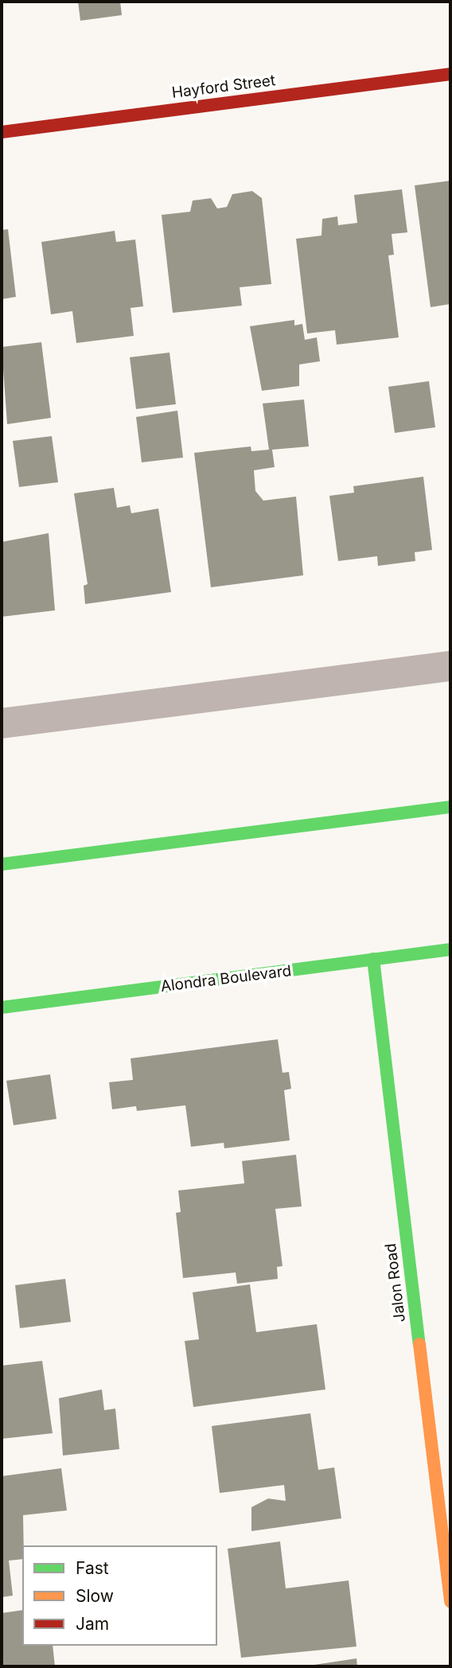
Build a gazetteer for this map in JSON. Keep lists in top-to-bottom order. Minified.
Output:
{"streets":{"street":["Hayford Street","Alondra Boulevard","Jalon Road"]},"crossings":[["Alondra Boulevard","Jalon Road"]],"legend":["Fast","Slow","Jam"]}
